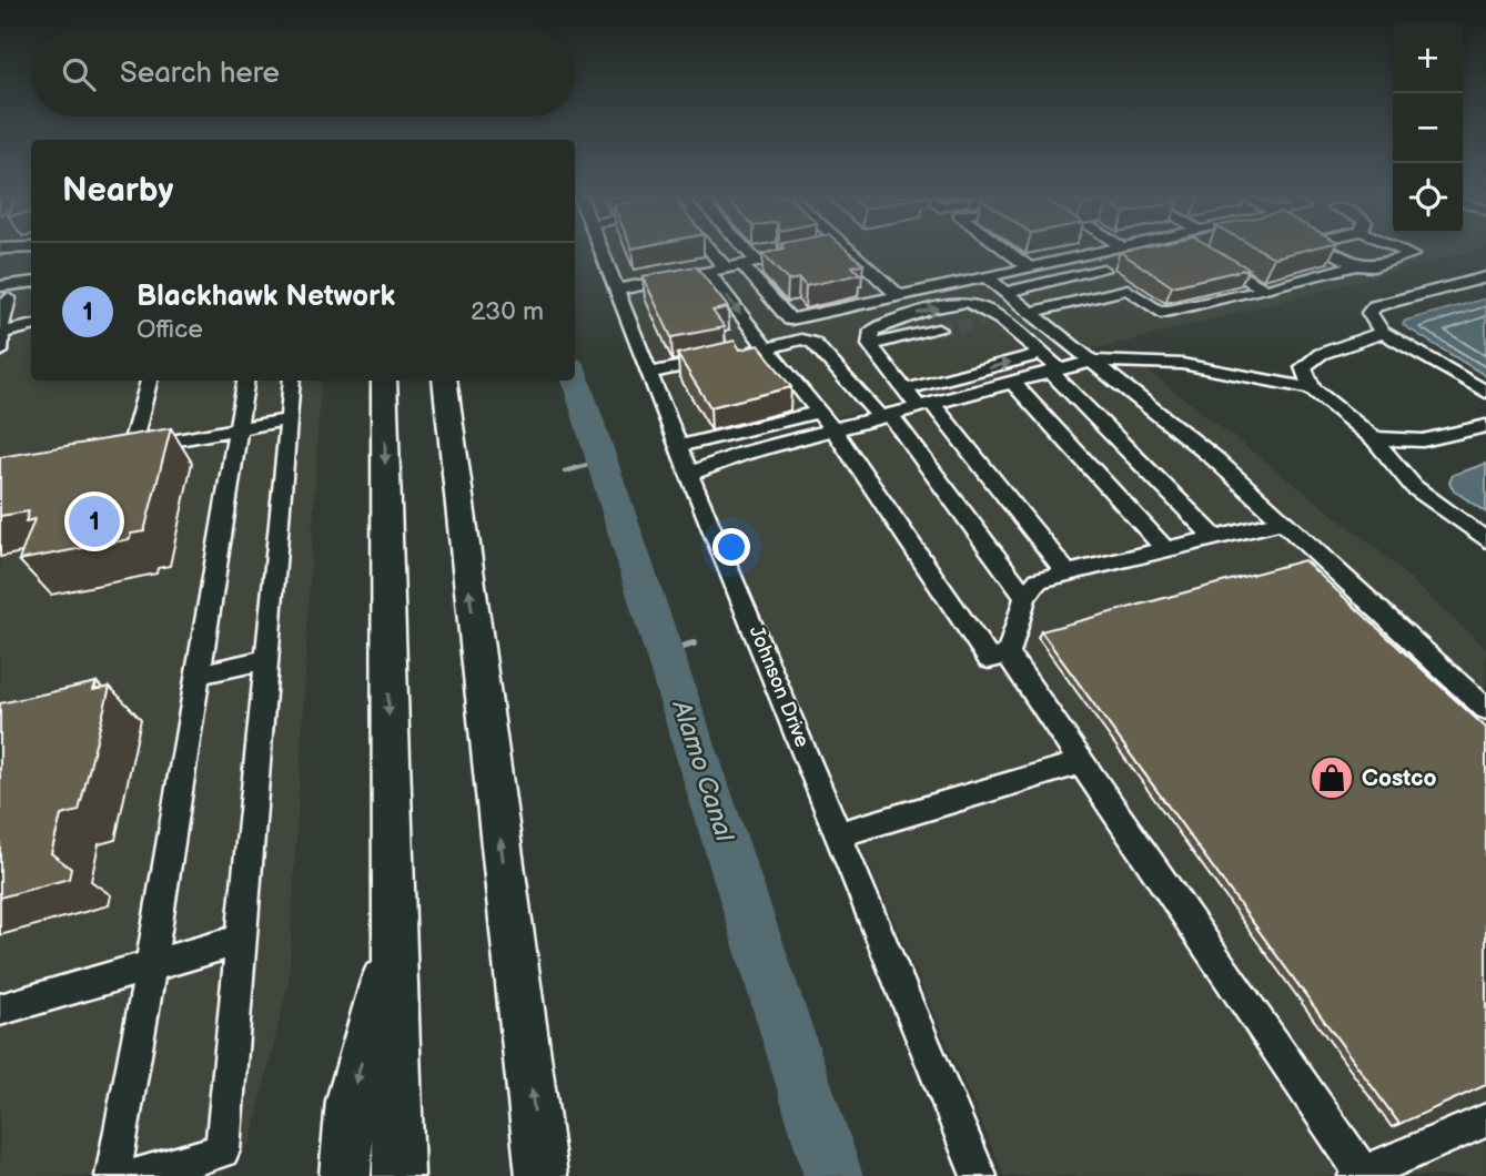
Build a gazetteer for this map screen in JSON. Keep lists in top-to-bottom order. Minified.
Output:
{"streets":{"street":["Johnson Drive"]},"water":["Alamo Canal"],"places":{"shop":["Costco"]},"page":{"map_buttons":["+","−"],"search":"Search here","heading":"Nearby","list":[{"mark":"1","name":"Blackhawk Network","note":"Office","value":"230 m"}],"pins":"1"}}
